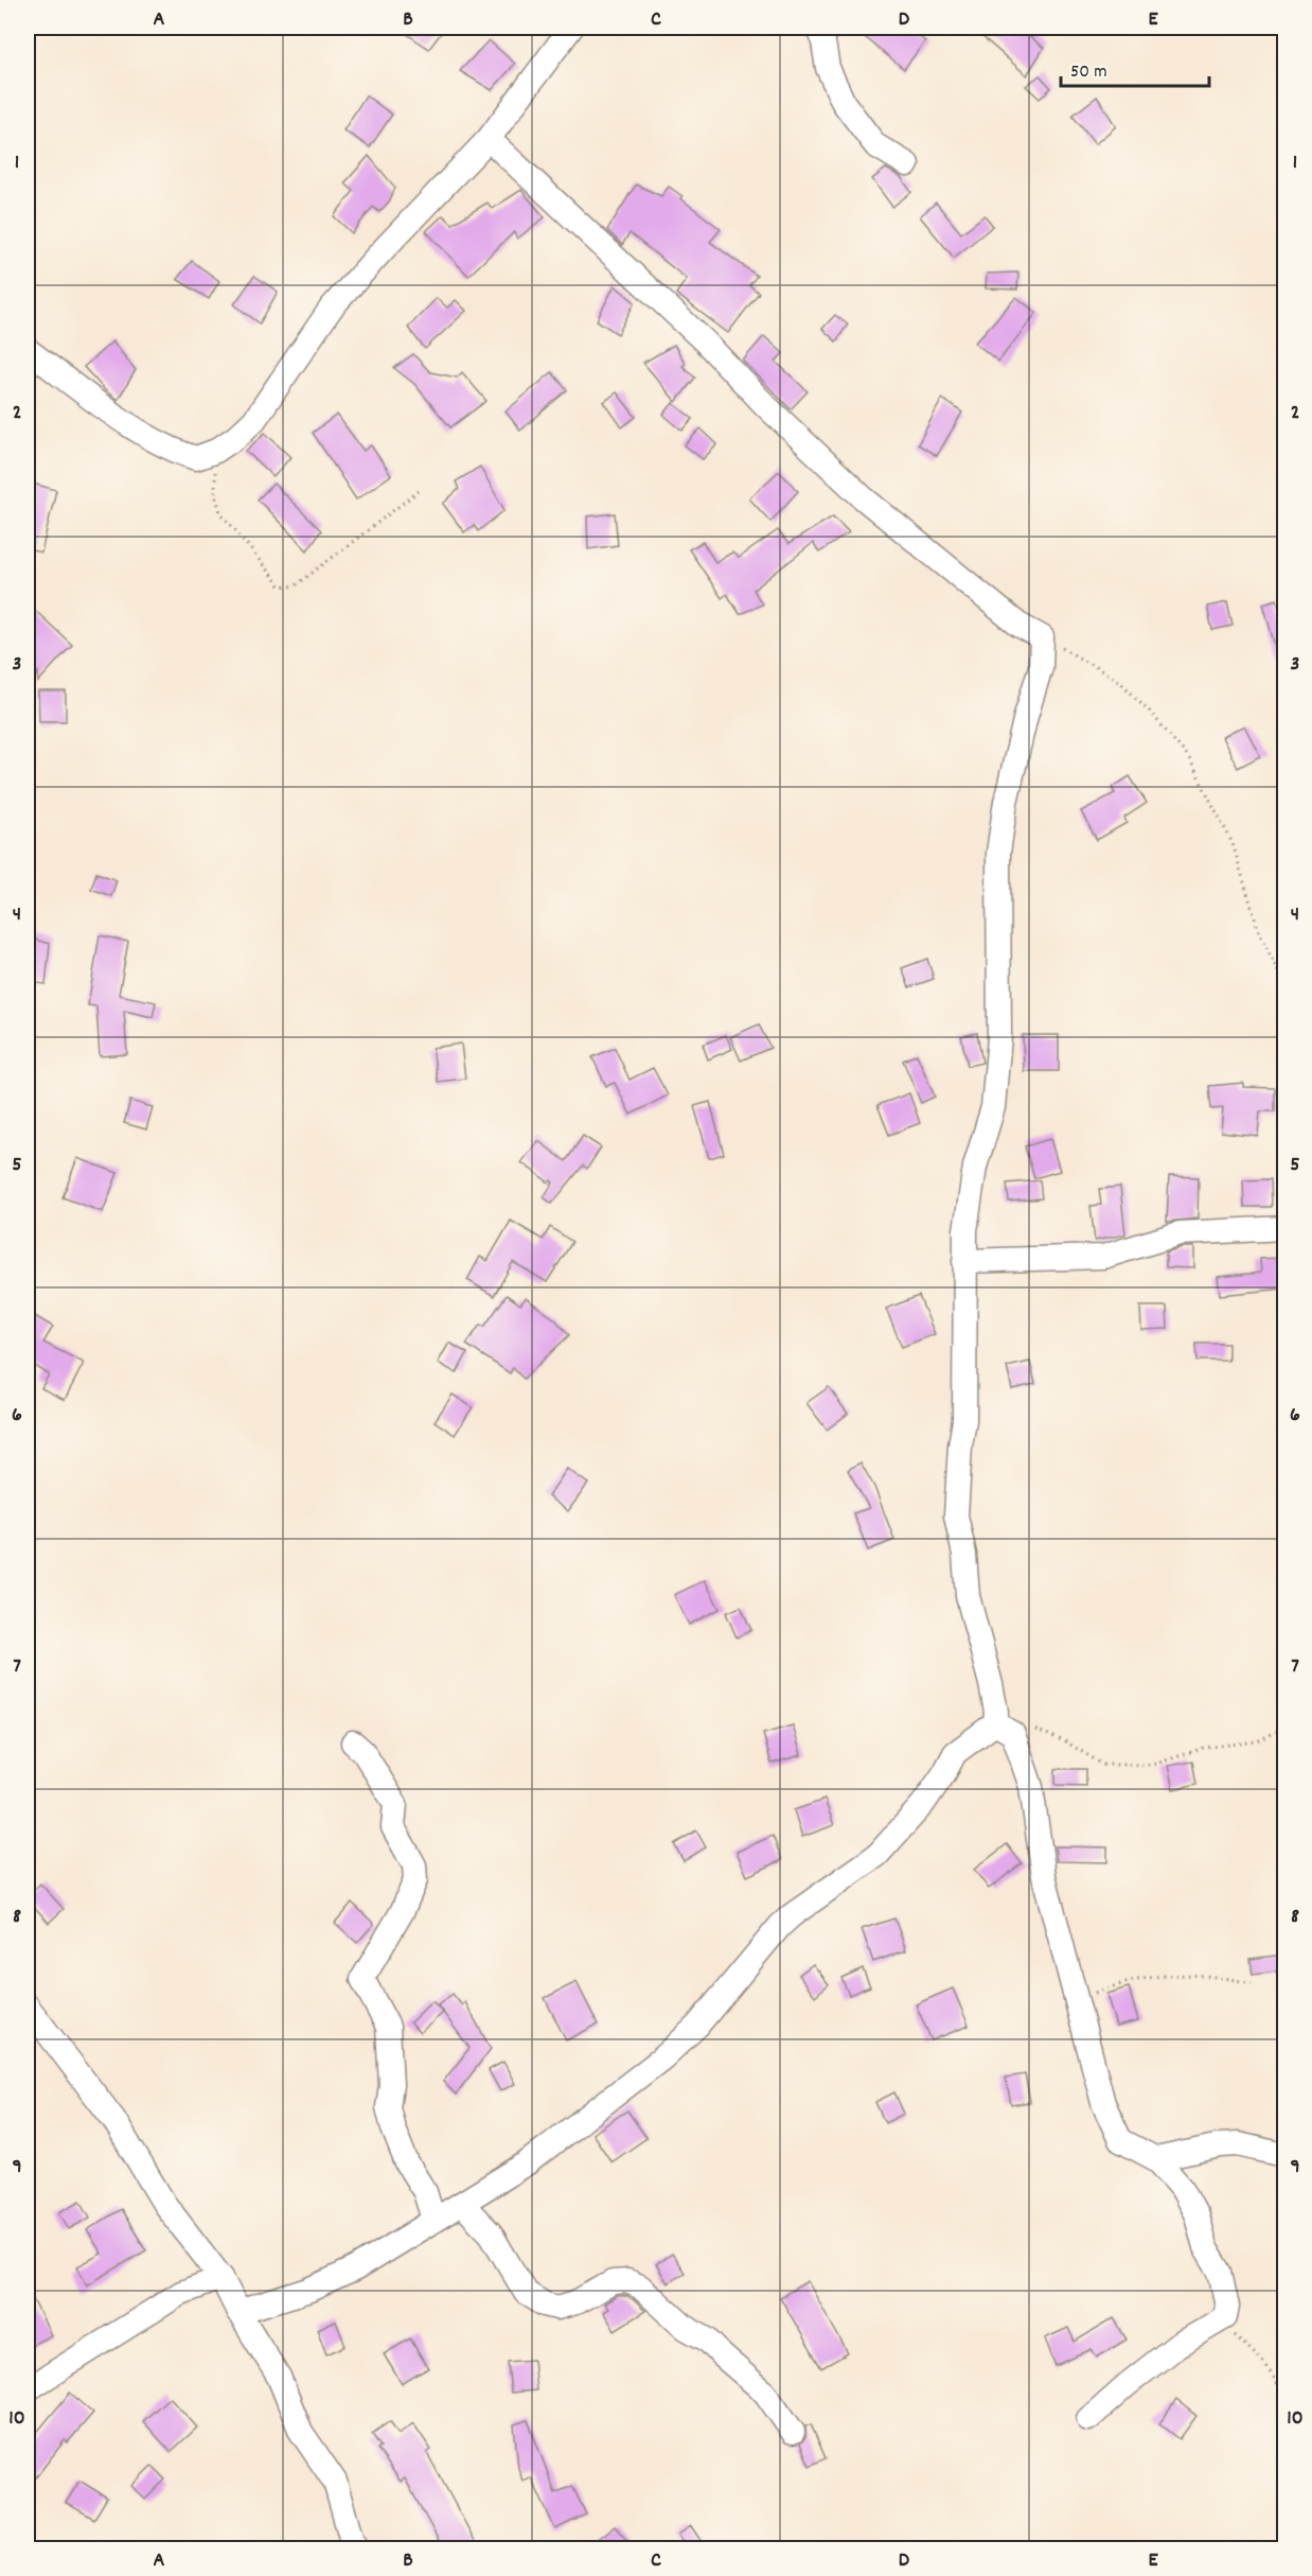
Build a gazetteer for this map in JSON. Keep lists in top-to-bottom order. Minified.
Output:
{"scale_bar":"50 m","grid":{"columns":["A","B","C","D","E"],"rows":["1","2","3","4","5","6","7","8","9","10"]}}
